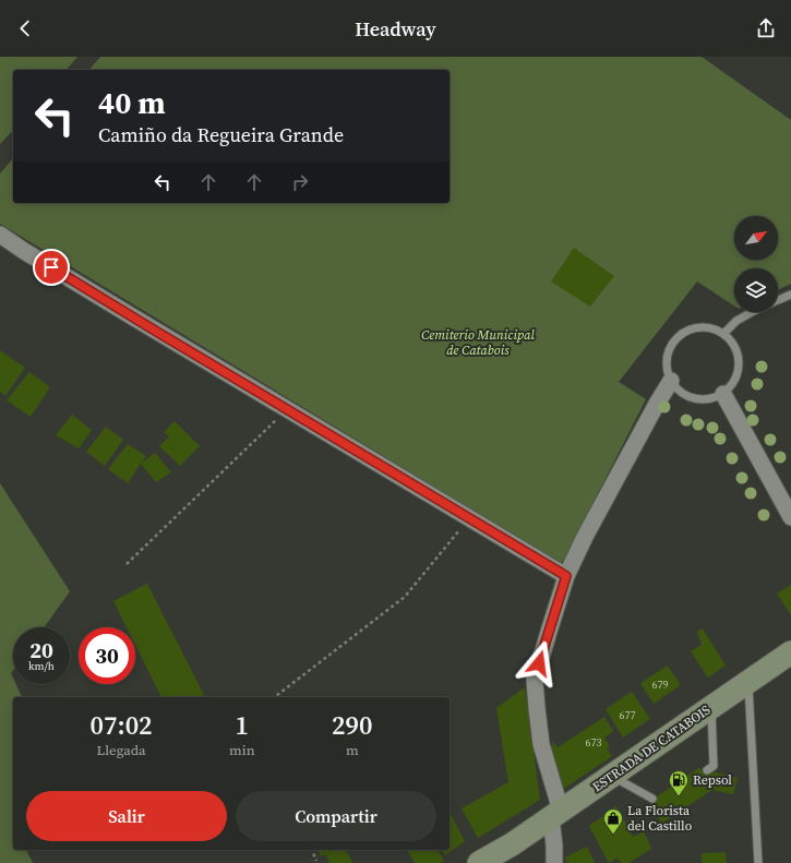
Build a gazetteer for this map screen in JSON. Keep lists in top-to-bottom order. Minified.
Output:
{"streets":{"main road":["ESTRADA DE CATABOIS"]},"parks":["Cemiterio Municipal de Catabois"],"places":{"fuel station":["Repsol"],"shop":["La Florista del Castillo"]},"house_numbers":["679","677","673"],"north":"top right","page":{"header":"Headway","turn":["40 m","Camiño da Regueira Grande"],"speed":"20 km/h","limit":"30","eta":["07:02","Llegada","1","min","290","m"],"buttons":["Salir","Compartir"]}}
